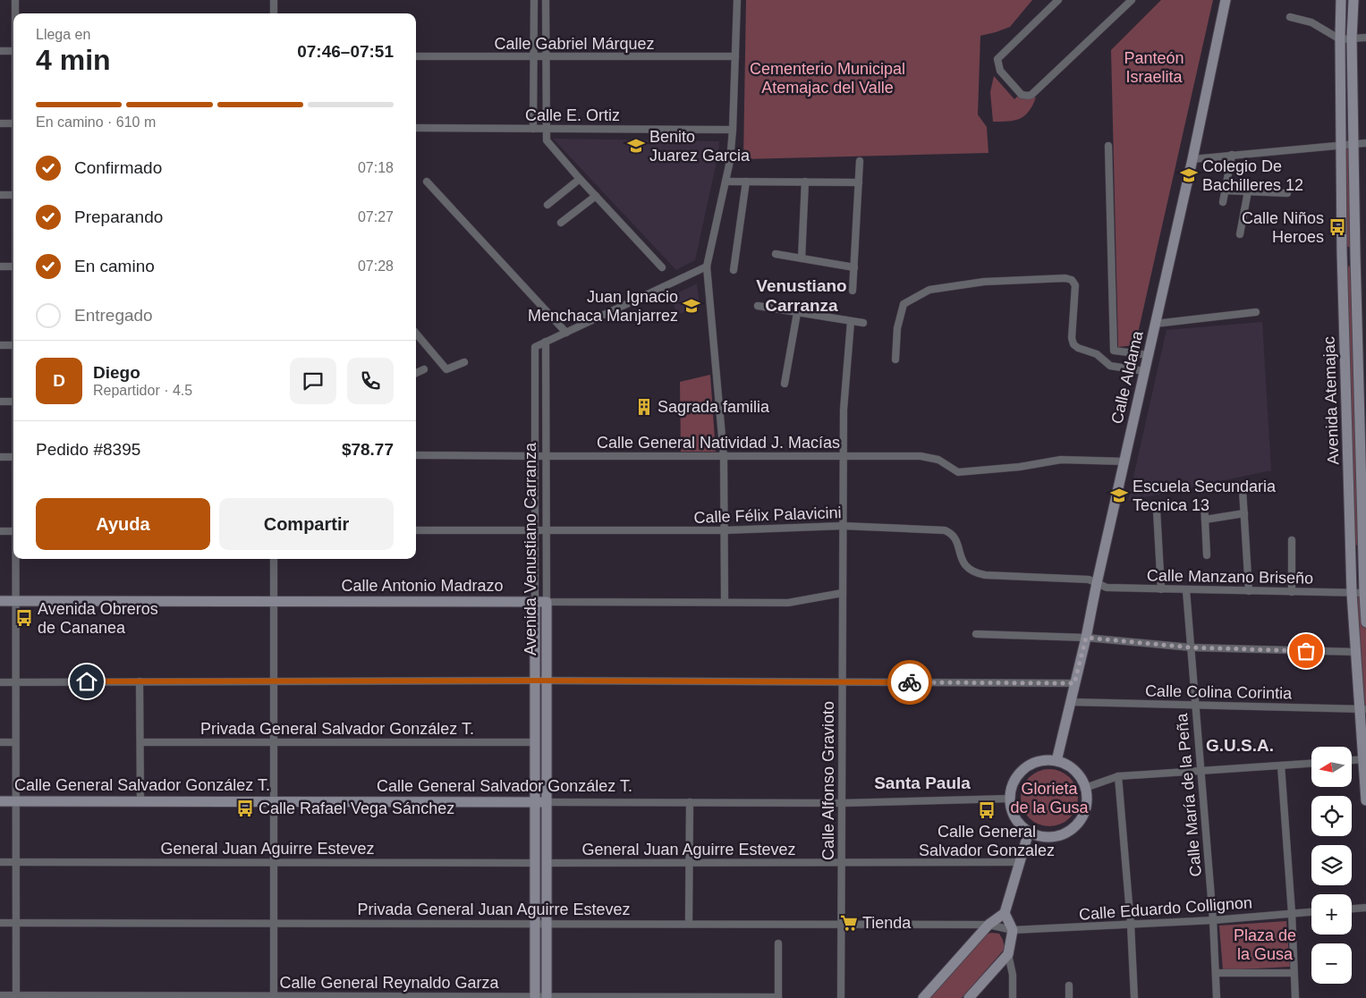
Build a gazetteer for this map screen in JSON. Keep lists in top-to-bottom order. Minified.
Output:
{"streets":{"street":["Calle Gabriel Márquez","Calle E. Ortiz","Calle Aldama","Avenida Atemajac","Calle General Natividad J. Macías","Calle Félix Palavicini","Avenida Venustiano Carranza","Calle Manzano Briseño","Calle Antonio Madrazo","Calle Colina Corintia","Privada General Salvador González T.","Calle Alfonso Gravioto","Calle General Salvador González T.","Calle María de la Peña","General Juan Aguirre Estevez","Calle Eduardo Collignon","Privada General Juan Aguirre Estevez","Calle General Reynaldo Garza"]},"crossings":[["Calle Aldama","Calle General Natividad J. Macías"],["Calle Aldama","Calle Félix Palavicini"],["Calle Aldama","Calle Manzano Briseño"],["Calle Aldama","Calle Colina Corintia"],["Calle Aldama","Calle General Salvador González T."],["Avenida Atemajac","Calle Manzano Briseño"],["Avenida Atemajac","Calle Colina Corintia"],["Calle General Natividad J. Macías","Avenida Venustiano Carranza"],["Calle General Natividad J. Macías","Calle Alfonso Gravioto"],["Calle Félix Palavicini","Avenida Venustiano Carranza"],["Calle Félix Palavicini","Calle Manzano Briseño"],["Calle Félix Palavicini","Calle Alfonso Gravioto"],["Avenida Venustiano Carranza","Calle Antonio Madrazo"],["Avenida Venustiano Carranza","Privada General Salvador González T."],["Avenida Venustiano Carranza","Calle General Salvador González T."],["Avenida Venustiano Carranza","General Juan Aguirre Estevez"],["Avenida Venustiano Carranza","Privada General Juan Aguirre Estevez"],["Avenida Venustiano Carranza","Calle General Reynaldo Garza"],["Calle Manzano Briseño","Calle María de la Peña"],["Calle Antonio Madrazo","Calle Alfonso Gravioto"],["Calle Colina Corintia","Calle María de la Peña"],["Calle Alfonso Gravioto","Calle General Salvador González T."],["Calle Alfonso Gravioto","General Juan Aguirre Estevez"],["Calle Alfonso Gravioto","Privada General Juan Aguirre Estevez"],["Calle María de la Peña","Calle Eduardo Collignon"],["Calle Eduardo Collignon","Privada General Juan Aguirre Estevez"]],"districts":["Venustiano Carranza","G.U.S.A.","Santa Paula"],"parks":["Panteón Israelita","Cementerio Municipal Atemajac del Valle","Glorieta de la Gusa","Plaza de la Gusa"],"places":{"school or university":["Benito Juarez Garcia","Colegio De Bachilleres 12","Juan Ignacio Menchaca Manjarrez","Escuela Secundaria Tecnica 13"],"bus stop":["Calle Niños Heroes","Avenida Obreros de Cananea","Calle Rafael Vega Sánchez","Calle General Salvador Gonzalez"],"building":["Sagrada familia"],"supermarket":["Tienda"]},"north":"left","page":{"heading":["4 min","Llega en","07:46–07:51"],"panel":["Diego","Repartidor · 4.5","Pedido #8395","$78.77"],"bar":"En camino · 610 m","list":[["Confirmado","07:18"],["Preparando","07:27"],["En camino","07:28"],"Entregado"],"round":"D","buttons":["Ayuda","Compartir"],"map_buttons":["+","−"]}}
